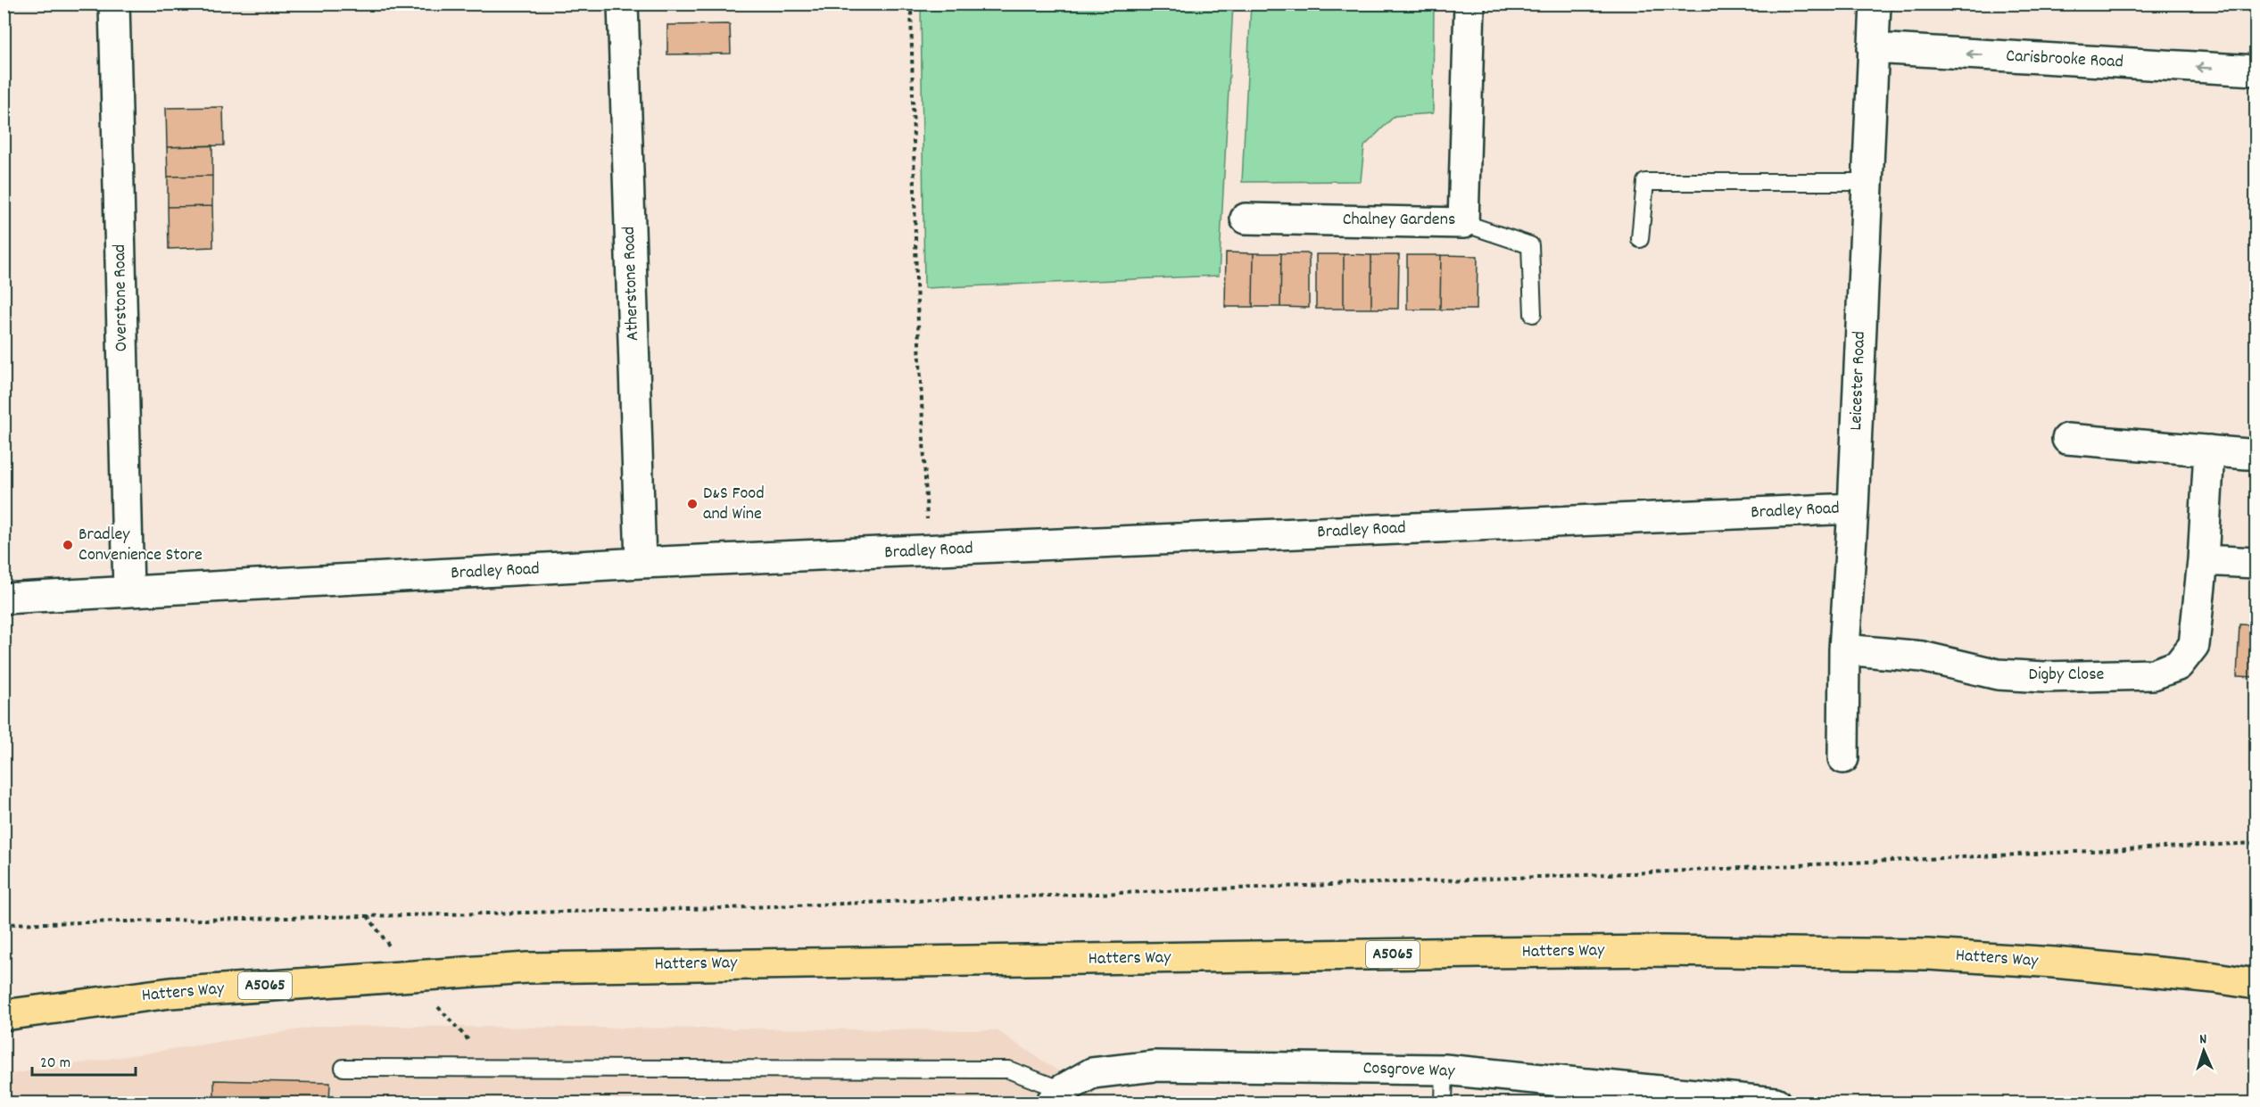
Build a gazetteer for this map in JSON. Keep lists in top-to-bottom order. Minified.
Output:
{"streets":{"main road":["Hatters Way","A5065"],"street":["Carisbrooke Road","Chalney Gardens","Atherstone Road","Overstone Road","Leicester Road","Bradley Road","Digby Close","Cosgrove Way"]},"crossings":[["Carisbrooke Road","Leicester Road"],["Atherstone Road","Bradley Road"],["Overstone Road","Bradley Road"],["Leicester Road","Bradley Road"],["Leicester Road","Digby Close"]],"one_way":["Carisbrooke Road"],"places":["D&S Food and Wine","Bradley Convenience Store"],"scale_bar":"20 m","north":"top"}
